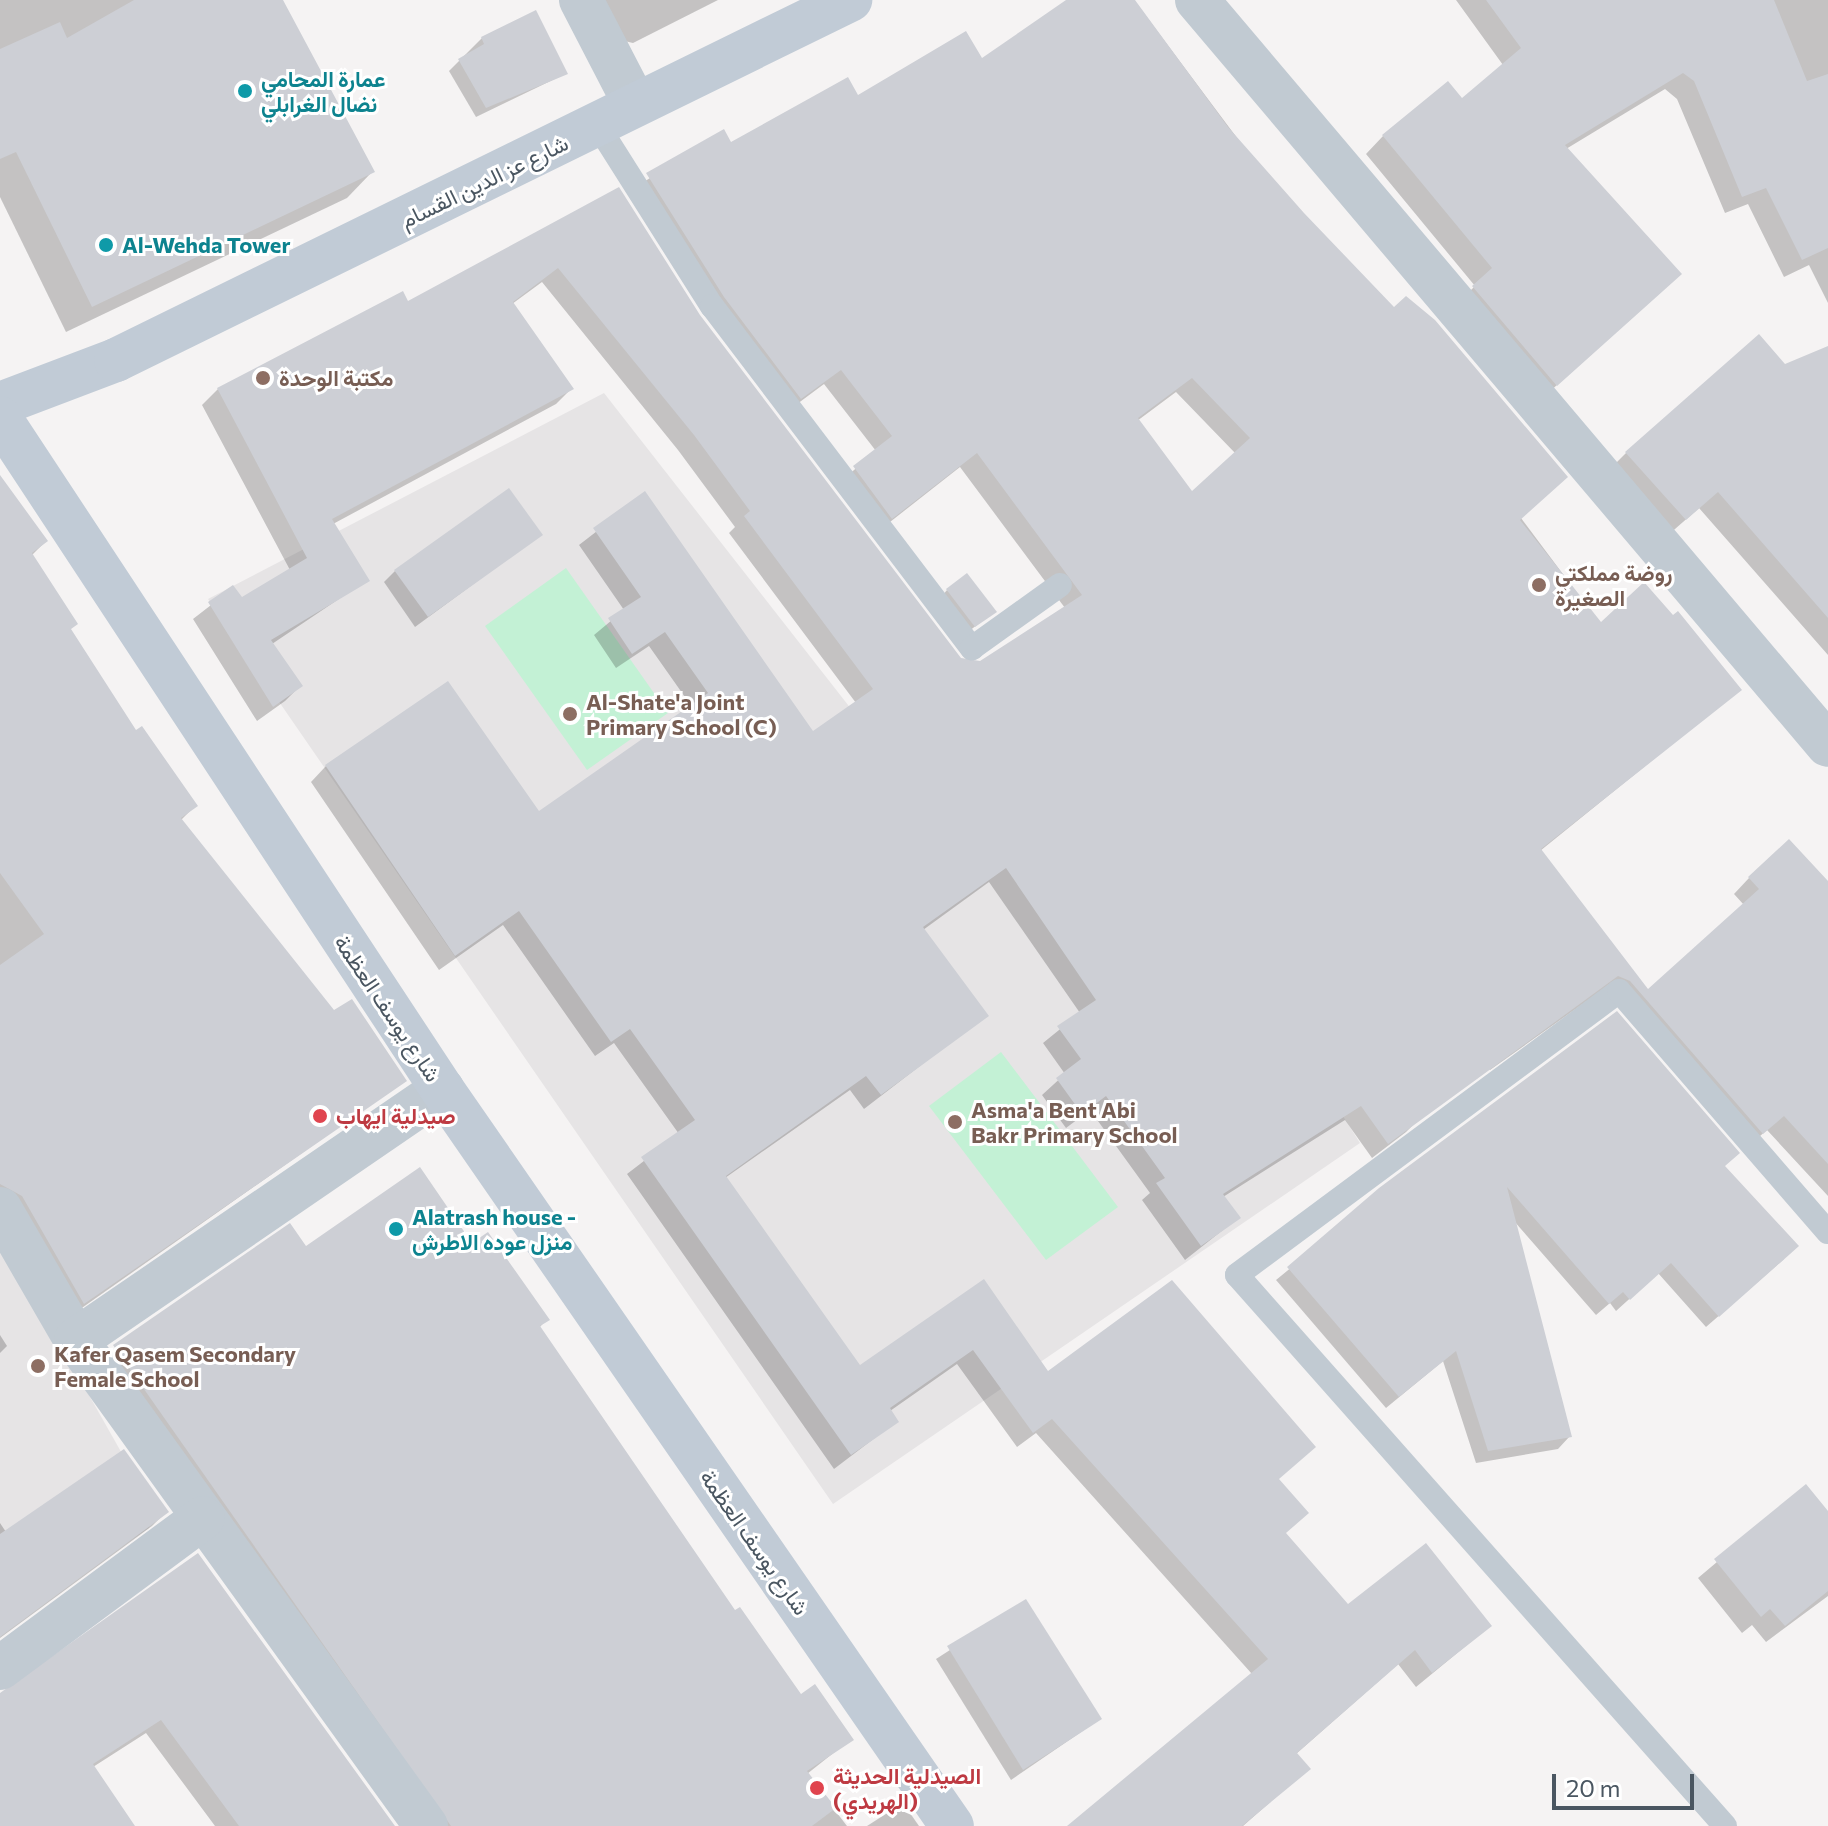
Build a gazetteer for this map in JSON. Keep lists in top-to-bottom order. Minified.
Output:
{"streets":{"street":["شارع عز الدين القسام","شارع يوسف العظمة"]},"crossings":[["شارع عز الدين القسام","شارع يوسف العظمة"]],"places":["عمارة المحامي نضال الغرابلي","Al-Wehda Tower","مكتبة الوحدة","روضة مملكتي الصغيرة","Al-Shate'a Joint Primary School (C)","صيدلية ايهاب","Asma'a Bent Abi Bakr Primary School","Alatrash house - منزل عوده الاطرش","Kafer Qasem Secondary Female School","الصيدلية الحديثة (الهريدي)"],"scale_bar":"20 m"}
